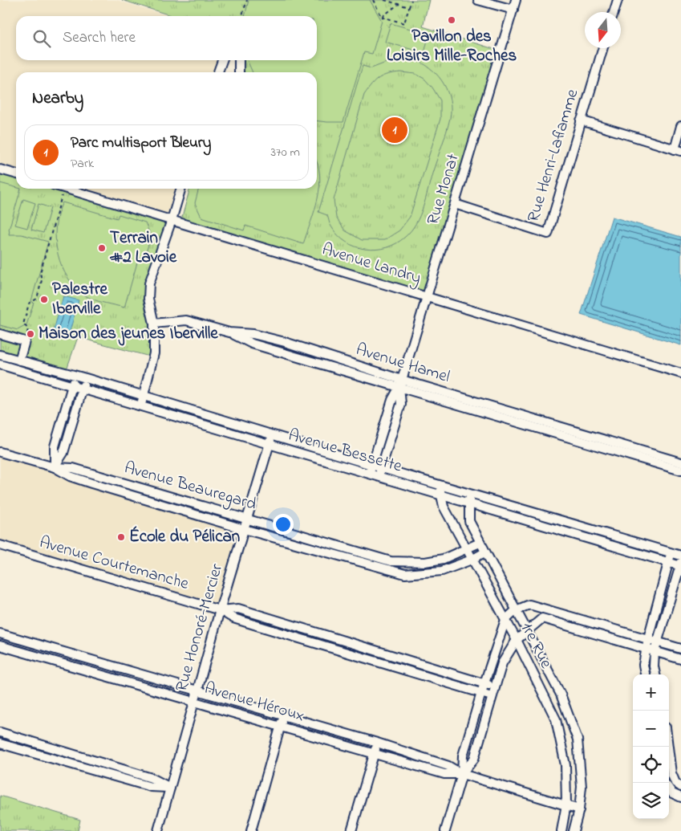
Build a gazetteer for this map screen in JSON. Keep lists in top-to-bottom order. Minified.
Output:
{"streets":{"street":["Rue Henri-Laflamme","Rue Monat","Avenue Landry","Avenue Hamel","Avenue Bessette","Avenue Beauregard","Avenue Courtemanche","Rue Honoré-Mercier","1re Rue","Avenue Héroux"]},"crossings":[["Rue Henri-Laflamme","Rue Monat"],["Rue Monat","Avenue Landry"],["Rue Monat","Avenue Hamel"],["Rue Monat","Avenue Bessette"],["Avenue Bessette","Rue Honoré-Mercier"],["Avenue Bessette","1re Rue"],["Avenue Beauregard","Rue Honoré-Mercier"],["Avenue Beauregard","1re Rue"],["Avenue Courtemanche","Rue Honoré-Mercier"],["Rue Honoré-Mercier","Avenue Héroux"],["1re Rue","Avenue Héroux"]],"places":["Pavillon des Loisirs Mille-Roches","Terrain #2 Lavoie","Palestre Iberville","Maison des jeunes Iberville","École du Pélican"],"north":"bottom","page":{"search":"Search here","heading":"Nearby","pins":"1","list":[{"mark":"1","name":"Parc multisport Bleury","note":"Park","value":"370 m"}],"map_buttons":["+","−"]}}
